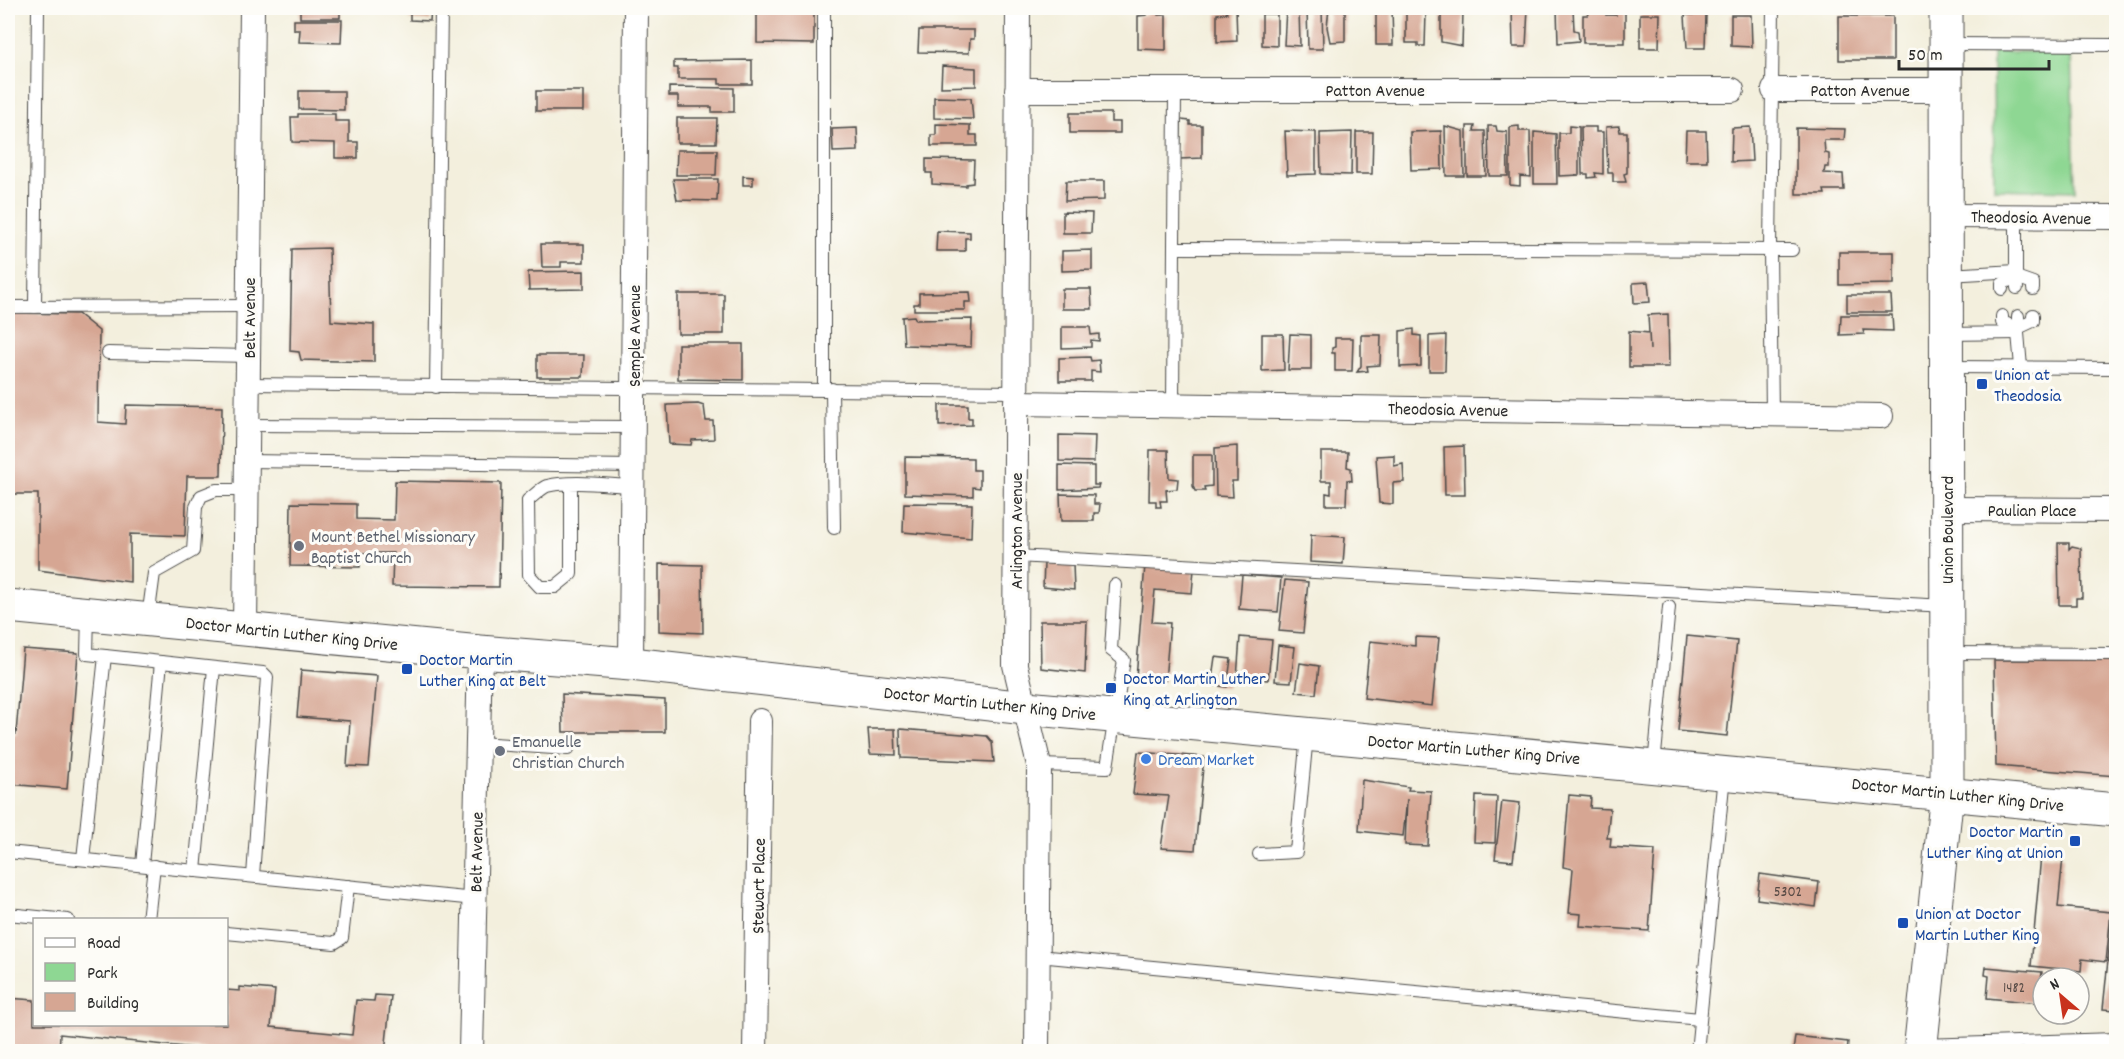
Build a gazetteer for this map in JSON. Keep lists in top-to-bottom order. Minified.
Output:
{"streets":{"main road":["Union Boulevard","Doctor Martin Luther King Drive"],"street":["Patton Avenue","Theodosia Avenue","Belt Avenue","Semple Avenue","Paulian Place","Arlington Avenue","Stewart Place"]},"crossings":[["Patton Avenue","Union Boulevard"],["Patton Avenue","Arlington Avenue"],["Theodosia Avenue","Union Boulevard"],["Theodosia Avenue","Arlington Avenue"],["Belt Avenue","Doctor Martin Luther King Drive"],["Semple Avenue","Doctor Martin Luther King Drive"],["Paulian Place","Union Boulevard"],["Union Boulevard","Doctor Martin Luther King Drive"],["Arlington Avenue","Doctor Martin Luther King Drive"]],"places":{"transit":["Union at Theodosia","Doctor Martin Luther King at Belt","Doctor Martin Luther King at Arlington","Doctor Martin Luther King at Union","Union at Doctor Martin Luther King"],"other":["Mount Bethel Missionary Baptist Church","Emanuelle Christian Church","Dream Market"]},"house_numbers":["5302","1482"],"legend":["Road","Park","Building"],"scale_bar":"50 m","north":"top left"}
